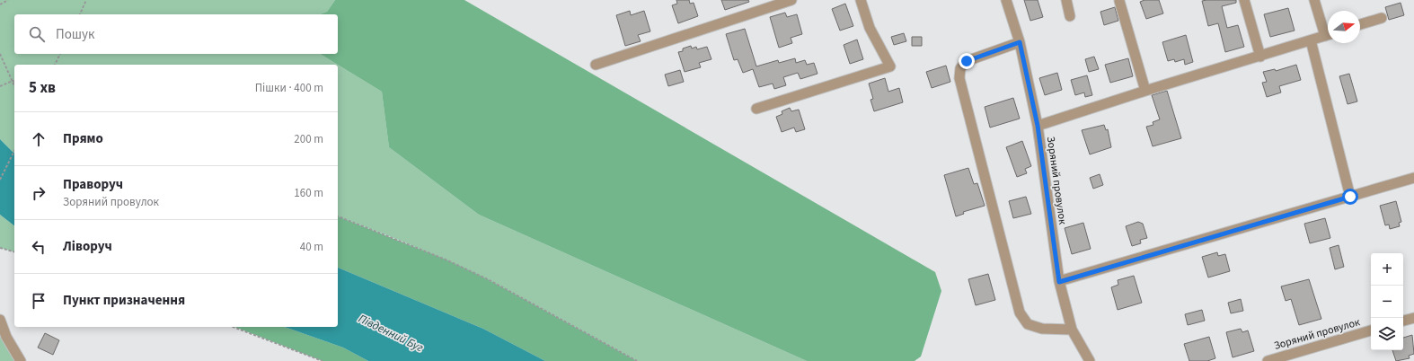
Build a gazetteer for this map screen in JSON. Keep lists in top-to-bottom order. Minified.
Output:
{"streets":{"street":["Зоряний провулок"]},"water":["Південний Буг"],"north":"right","page":{"search":"Пошук","heading":["5 хв","Пішки · 400 m"],"list":[["Прямо","200 m"],["Праворуч","Зоряний провулок","160 m"],["Ліворуч","40 m"],"Пункт призначення"],"map_buttons":["+","−"]}}
